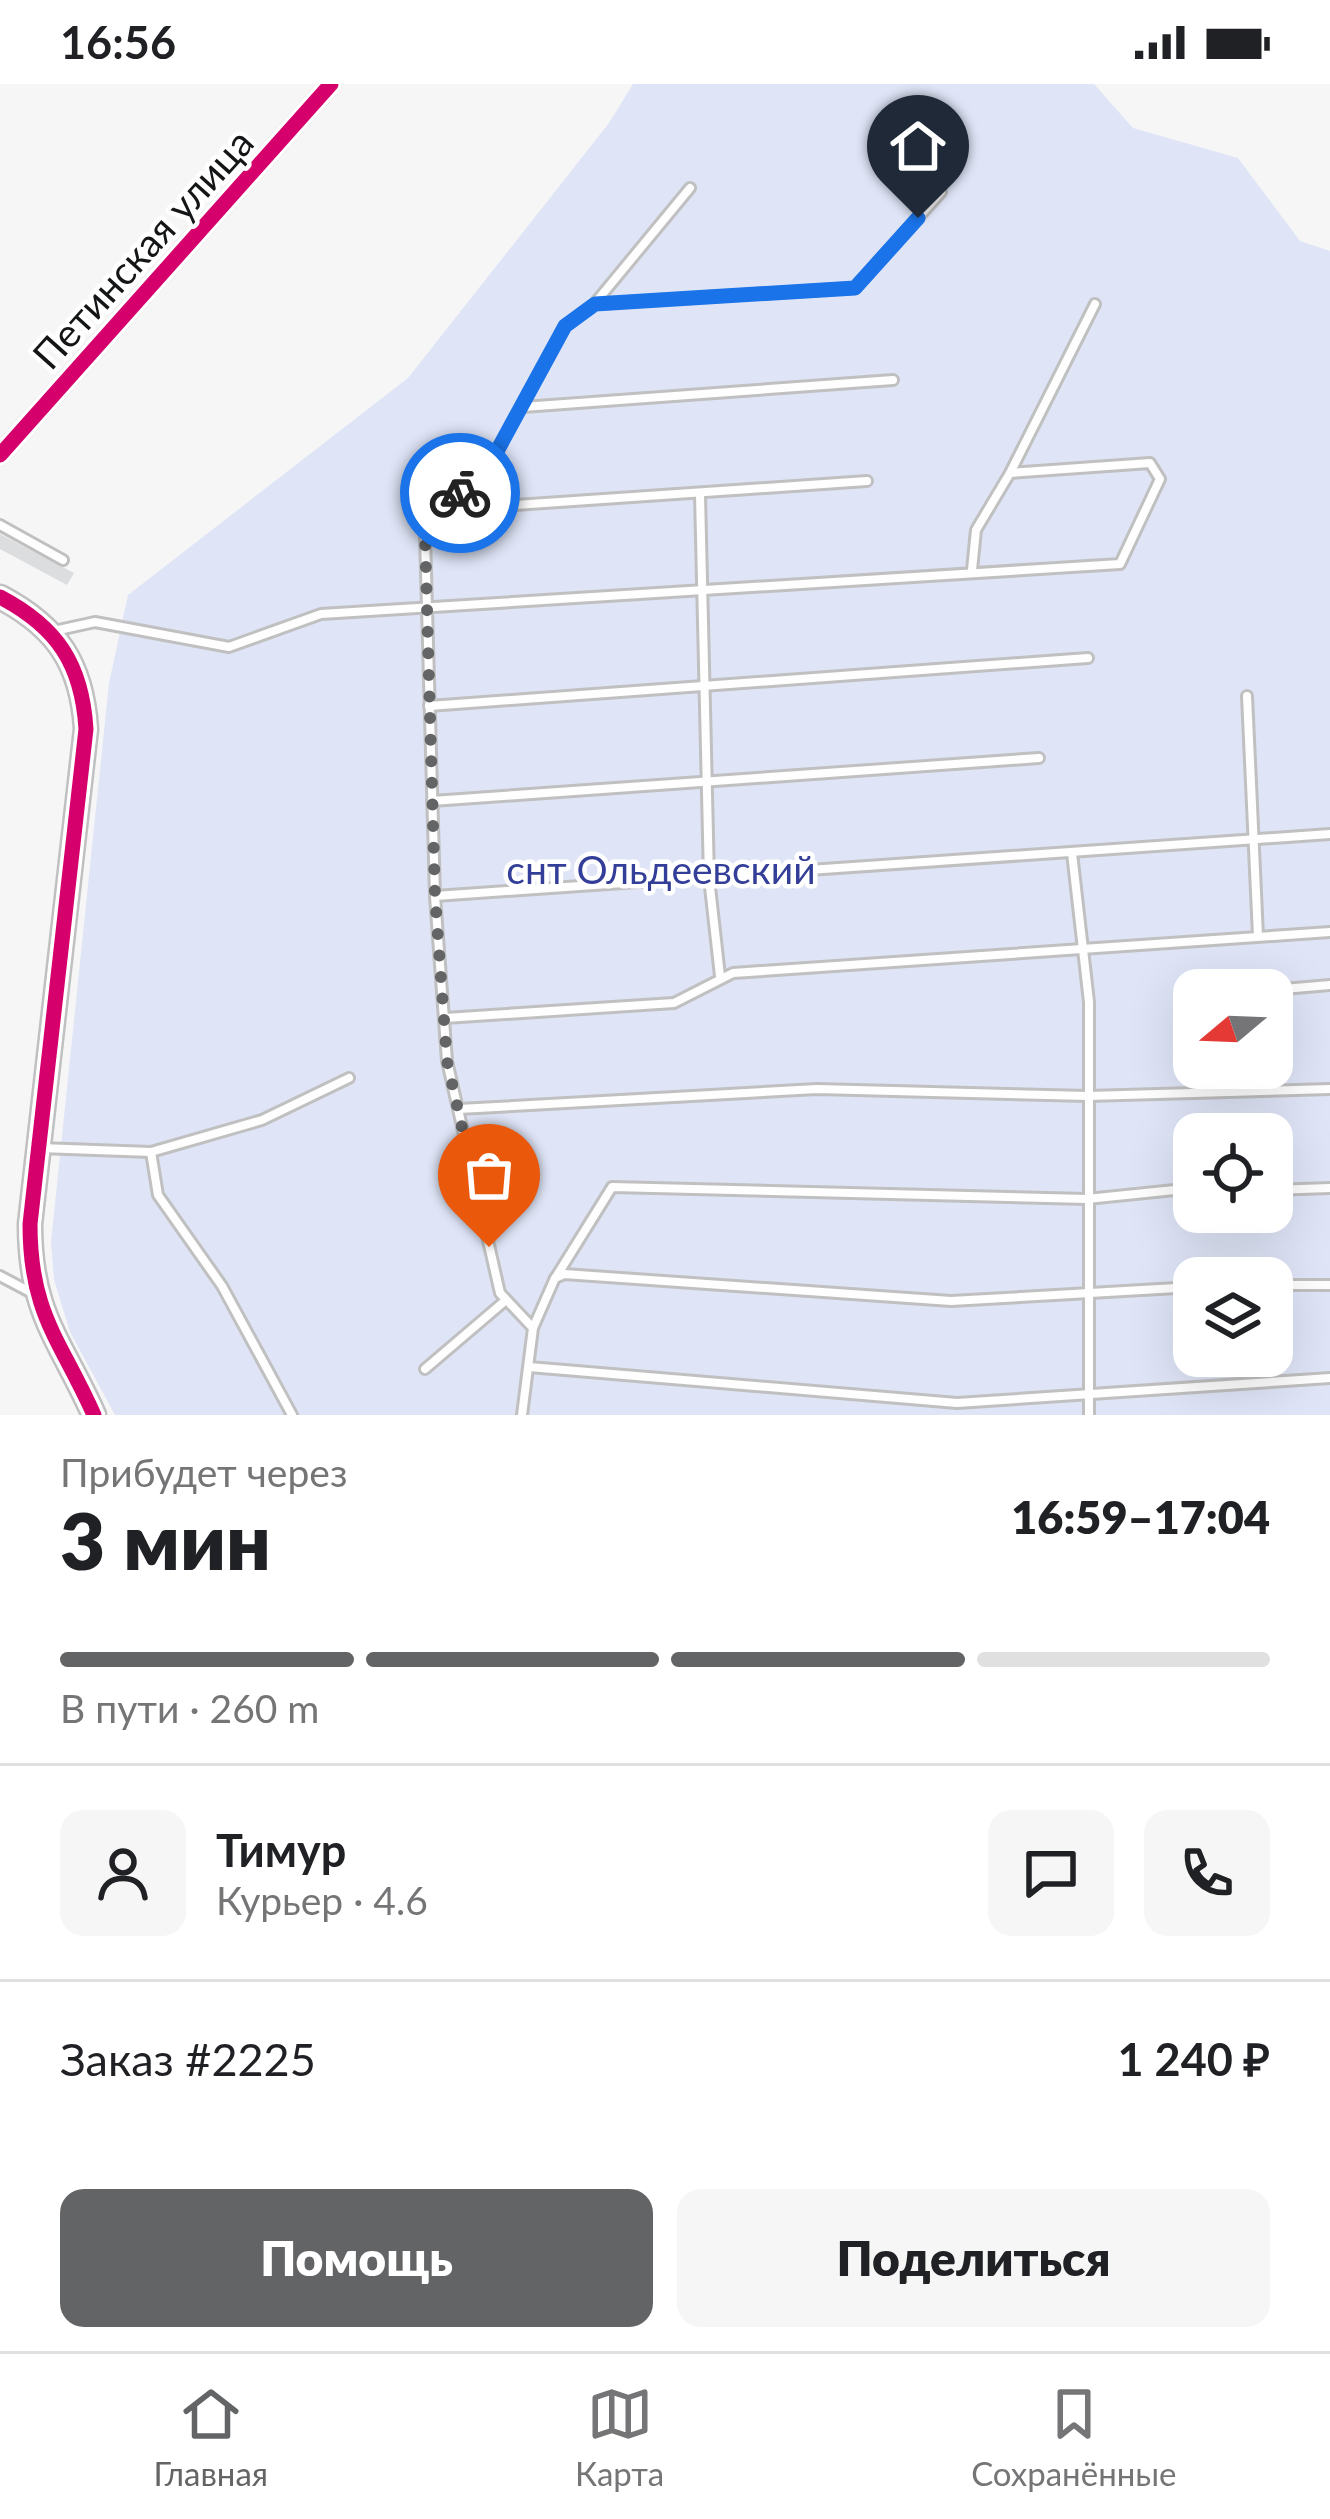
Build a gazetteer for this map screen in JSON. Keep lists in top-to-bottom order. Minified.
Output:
{"streets":{"street":["Петинская улица"]},"parks":["снт Ольдеевский"],"north":"left","page":{"status":"16:56","heading":["3 мин","Прибудет через","16:59–17:04"],"panel":["Тимур","Курьер · 4.6","Заказ #2225","1 240 ₽"],"bar":"В пути · 260 m","buttons":["Помощь","Поделиться"],"tabs":["Главная","Карта","Сохранённые"]}}
